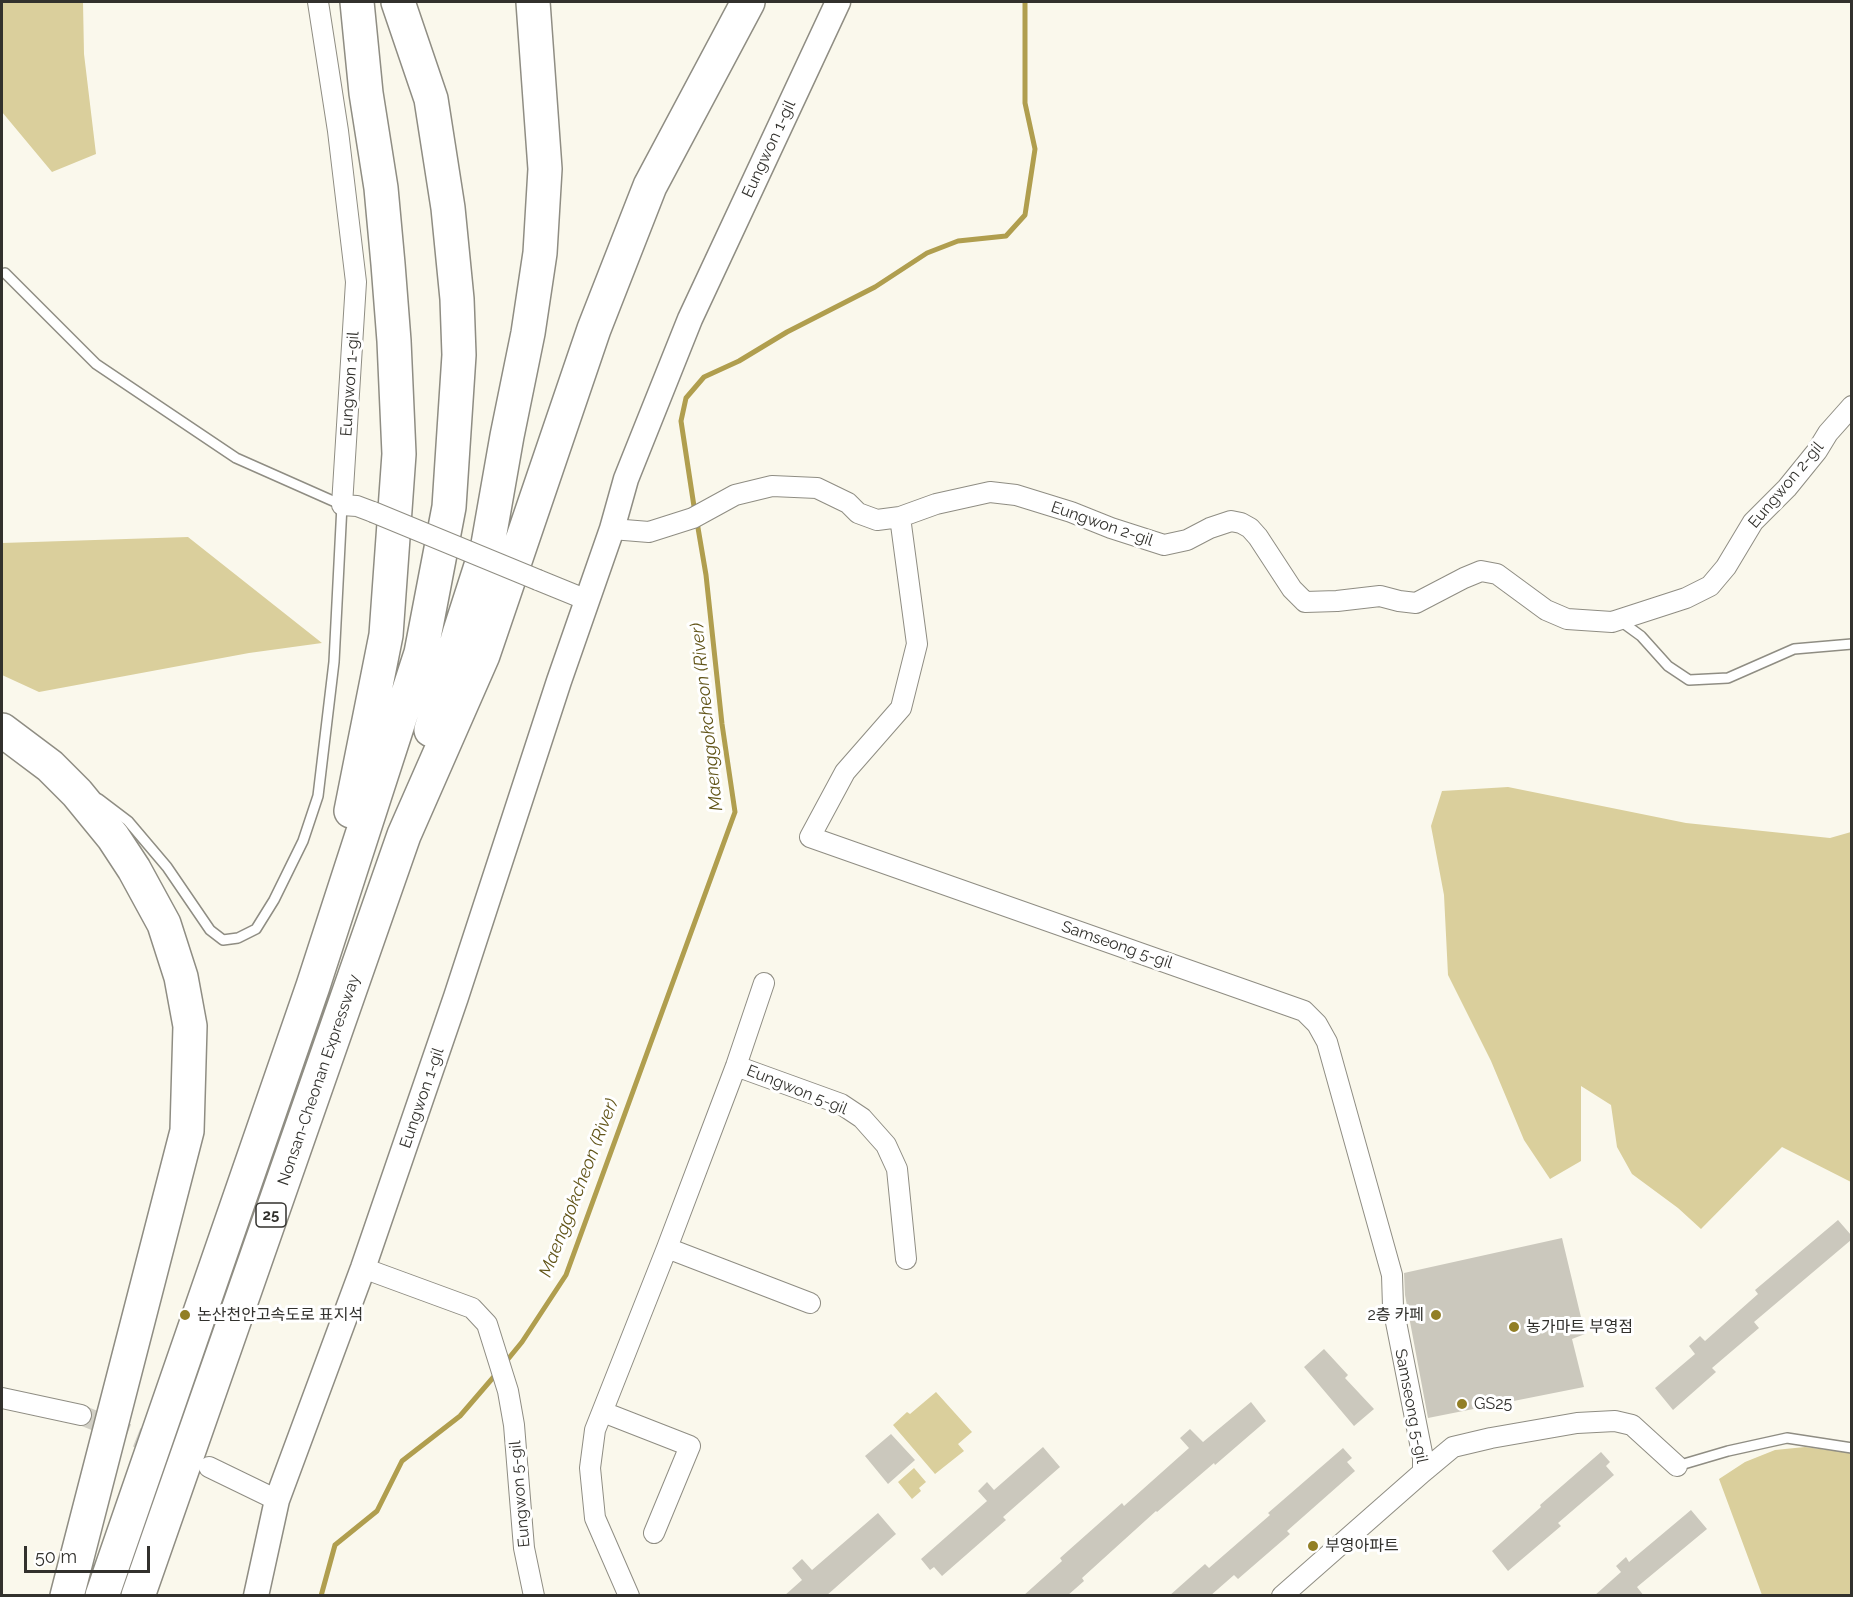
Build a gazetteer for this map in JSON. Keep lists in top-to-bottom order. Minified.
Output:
{"streets":{"highway":["Nonsan-Cheonan Expressway","25"],"street":["Eungwon 1-gil","Eungwon 2-gil","Samseong 5-gil","Eungwon 5-gil"]},"crossings":[["Eungwon 1-gil","Eungwon 2-gil"],["Eungwon 1-gil","Eungwon 5-gil"],["Eungwon 2-gil","Samseong 5-gil"]],"water":["Maenggokcheon (River)"],"places":["논산천안고속도로 표지석","2층 카페","농가마트 부영점","GS25","부영아파트"],"scale_bar":"50 m"}
